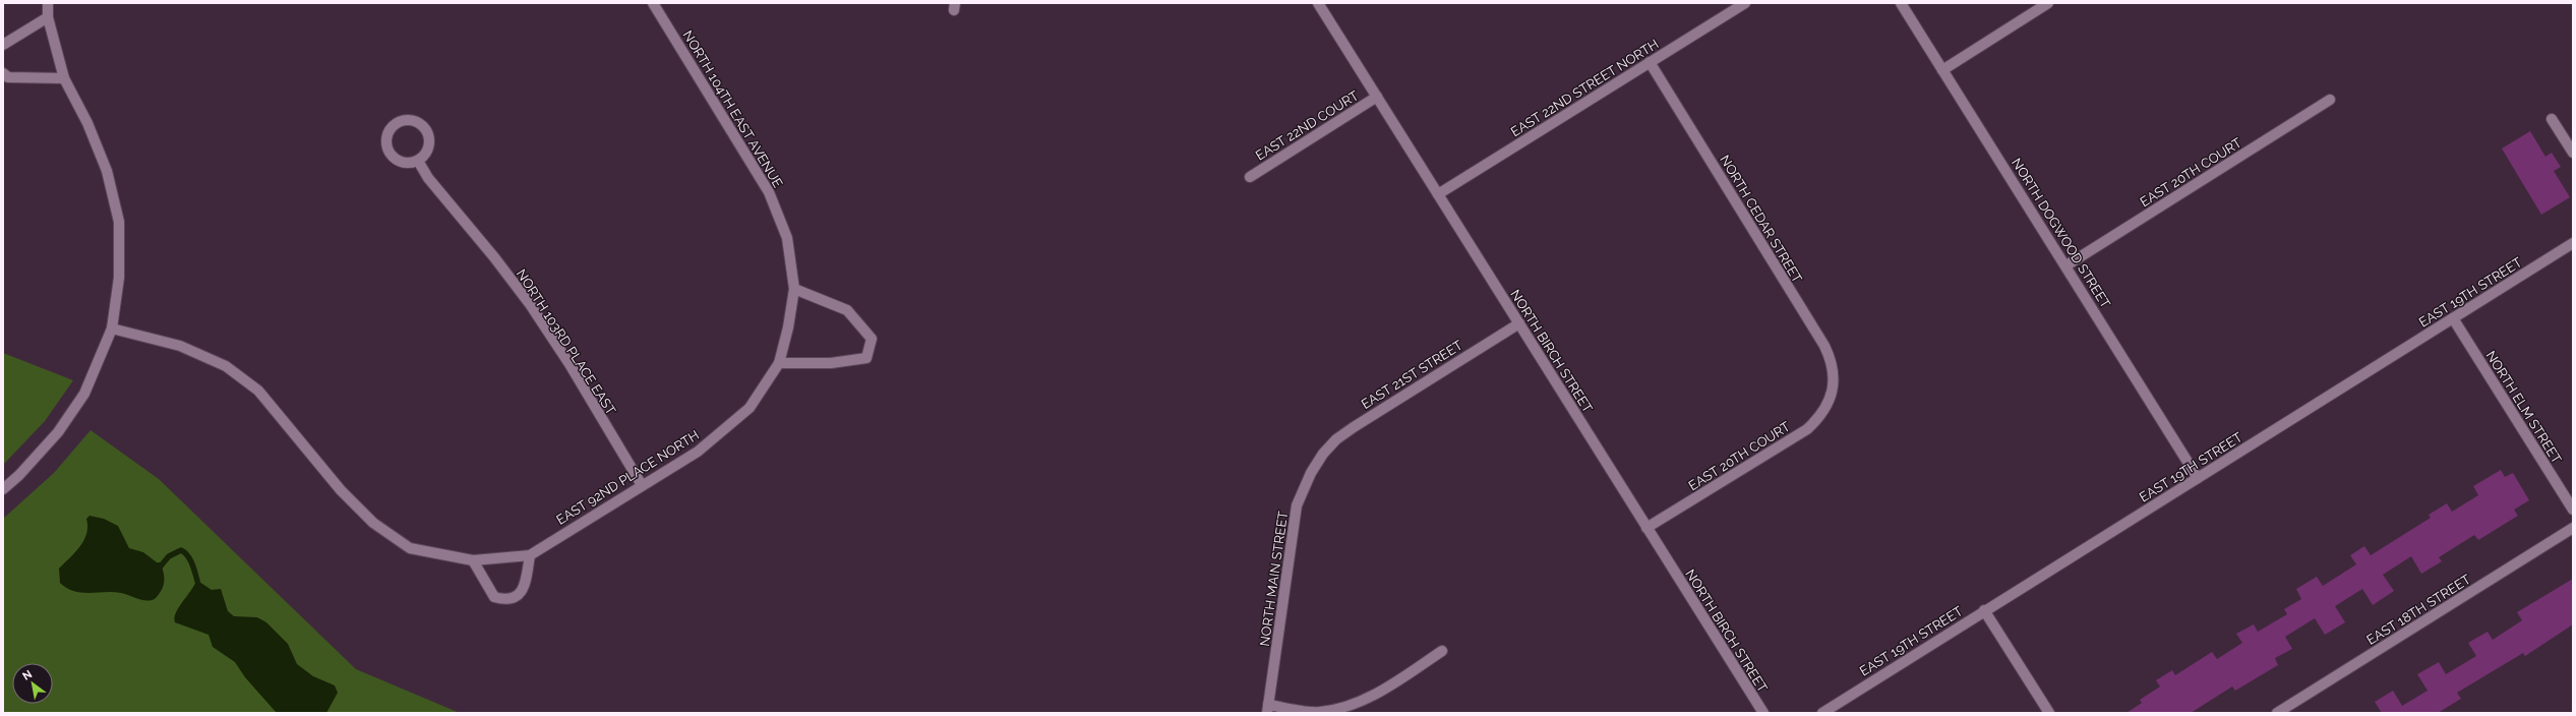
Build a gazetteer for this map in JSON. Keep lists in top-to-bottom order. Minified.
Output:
{"streets":{"street":["EAST 22ND STREET NORTH","NORTH 104TH EAST AVENUE","EAST 22ND COURT","EAST 20TH COURT","NORTH CEDAR STREET","NORTH DOGWOOD STREET","EAST 19TH STREET","NORTH 103RD PLACE EAST","NORTH BIRCH STREET","EAST 21ST STREET","NORTH ELM STREET","EAST 92ND PLACE NORTH","NORTH MAIN STREET","EAST 18TH STREET"]},"crossings":[["EAST 22ND STREET NORTH","NORTH CEDAR STREET"],["EAST 22ND STREET NORTH","NORTH BIRCH STREET"],["NORTH 104TH EAST AVENUE","EAST 92ND PLACE NORTH"],["EAST 22ND COURT","NORTH BIRCH STREET"],["EAST 20TH COURT","NORTH CEDAR STREET"],["EAST 20TH COURT","NORTH DOGWOOD STREET"],["EAST 20TH COURT","NORTH BIRCH STREET"],["NORTH DOGWOOD STREET","EAST 19TH STREET"],["EAST 19TH STREET","NORTH ELM STREET"],["NORTH 103RD PLACE EAST","EAST 92ND PLACE NORTH"],["NORTH BIRCH STREET","EAST 21ST STREET"],["EAST 21ST STREET","NORTH MAIN STREET"]],"north":"top left"}
